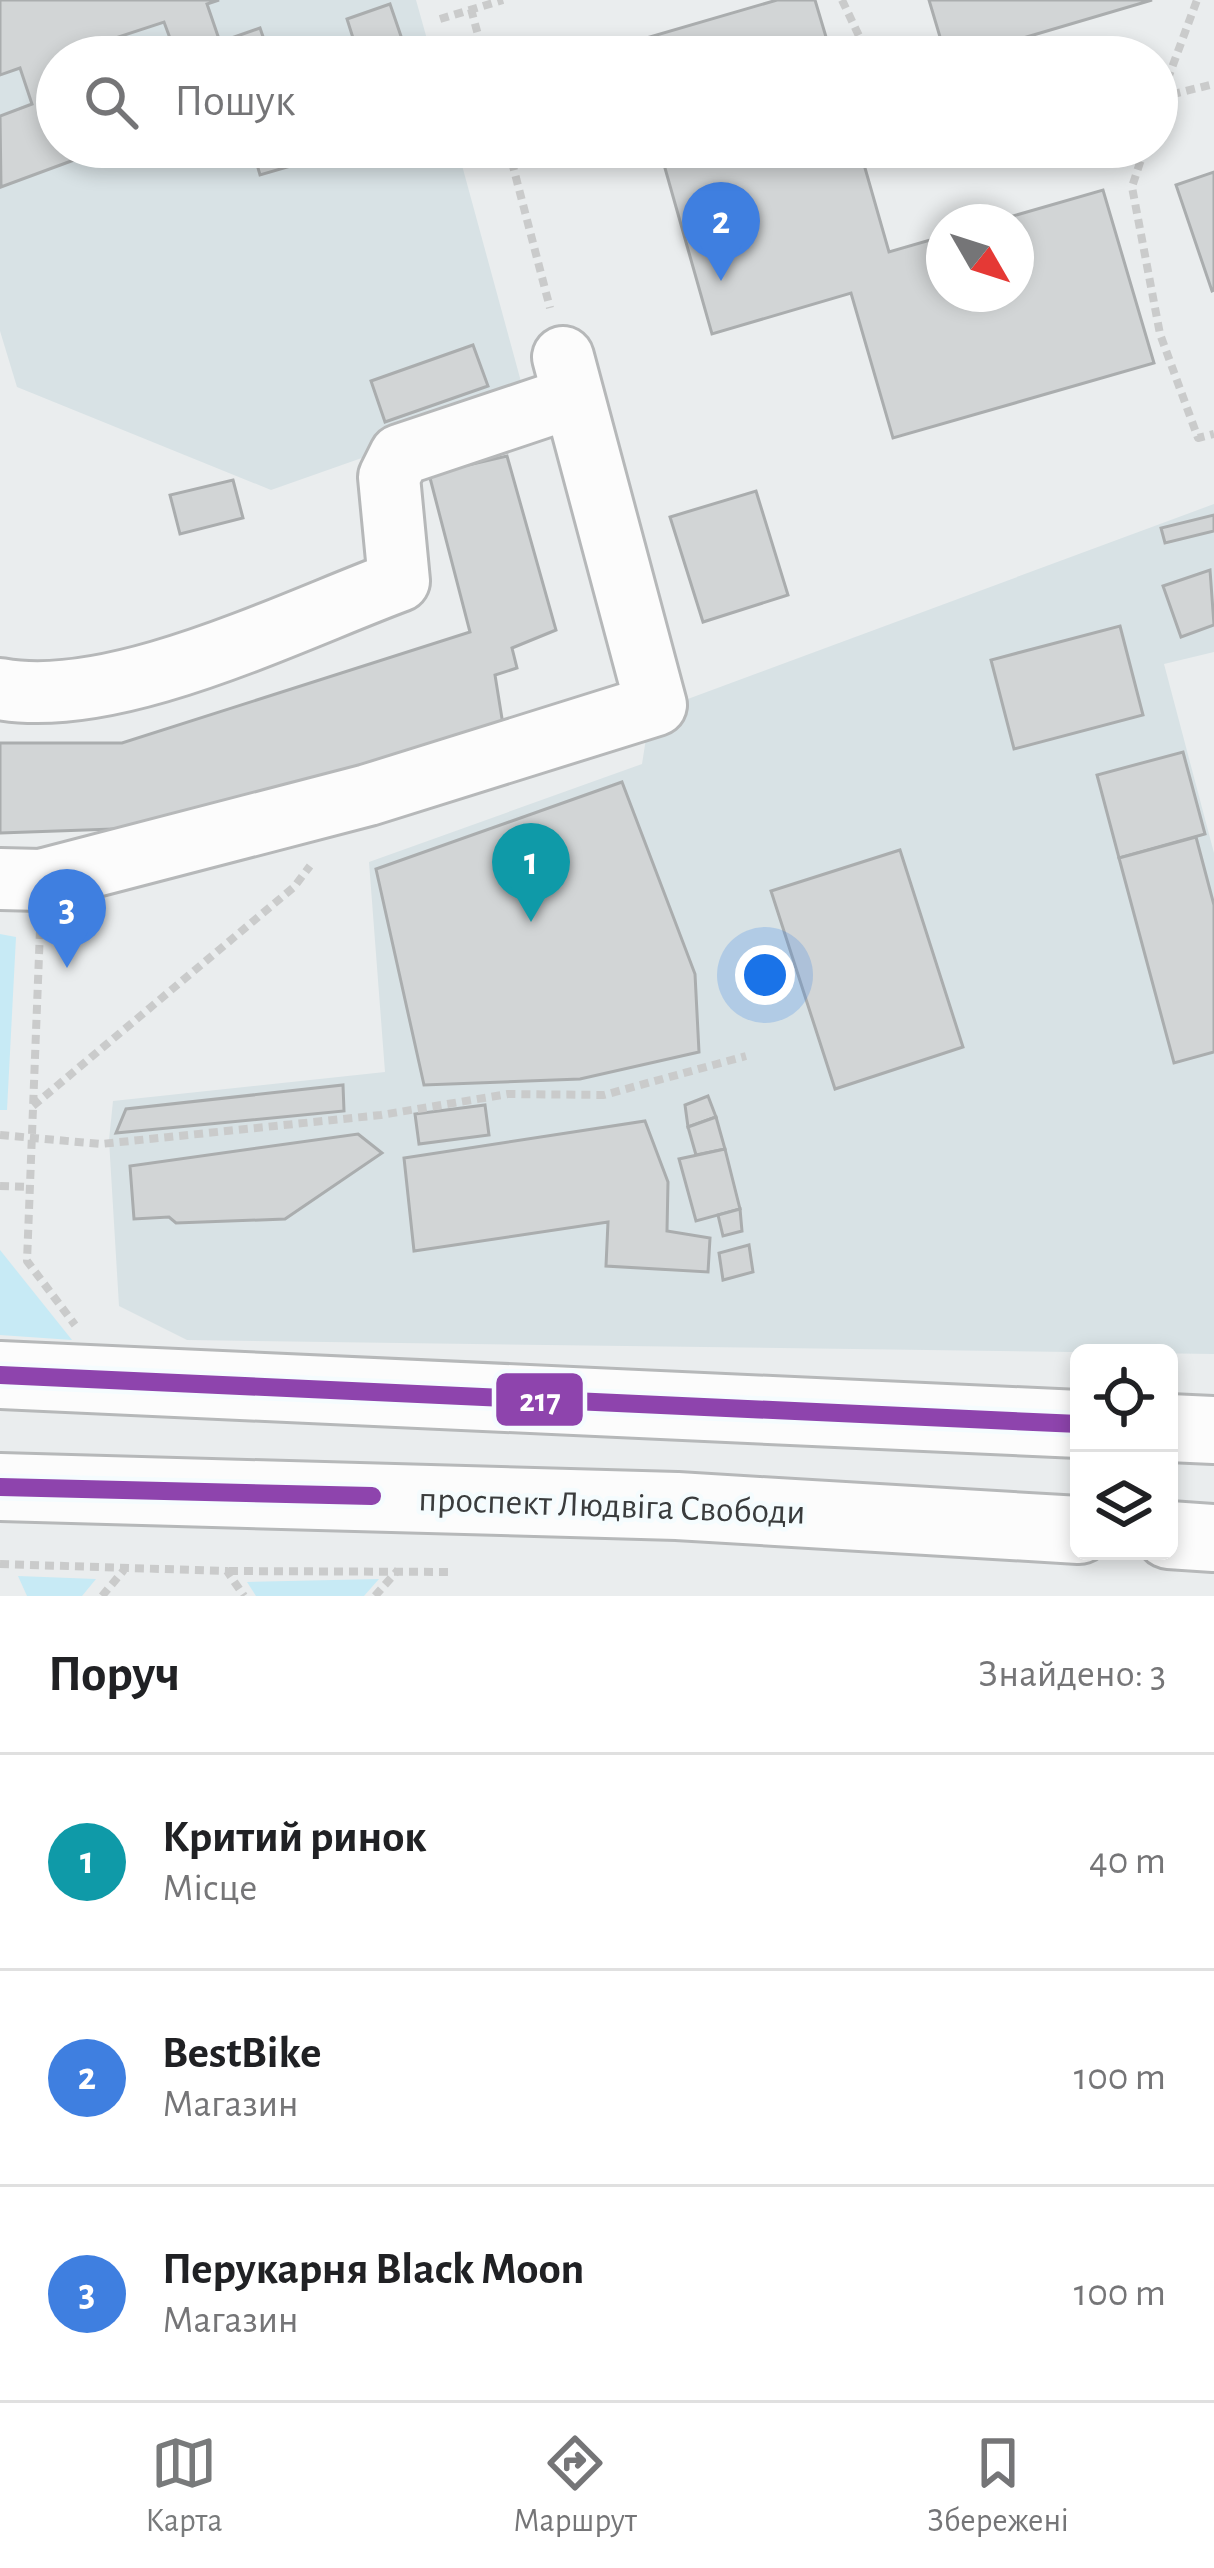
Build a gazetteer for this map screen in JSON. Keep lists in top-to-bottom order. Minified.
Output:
{"streets":{"main road":["проспект Людвіга Свободи"]},"lines":["transit line 217"],"north":"bottom right","page":{"search":"Пошук","pins":["2","1","3"],"heading":["Поруч","Знайдено: 3"],"list":[{"mark":"1","name":"Критий ринок","note":"Місце","value":"40 m"},{"mark":"2","name":"BestBike","note":"Магазин","value":"100 m"},{"mark":"3","name":"Перукарня Black Moon","note":"Магазин","value":"100 m"}],"nav":["Карта","Маршрут","Збережені"]}}
